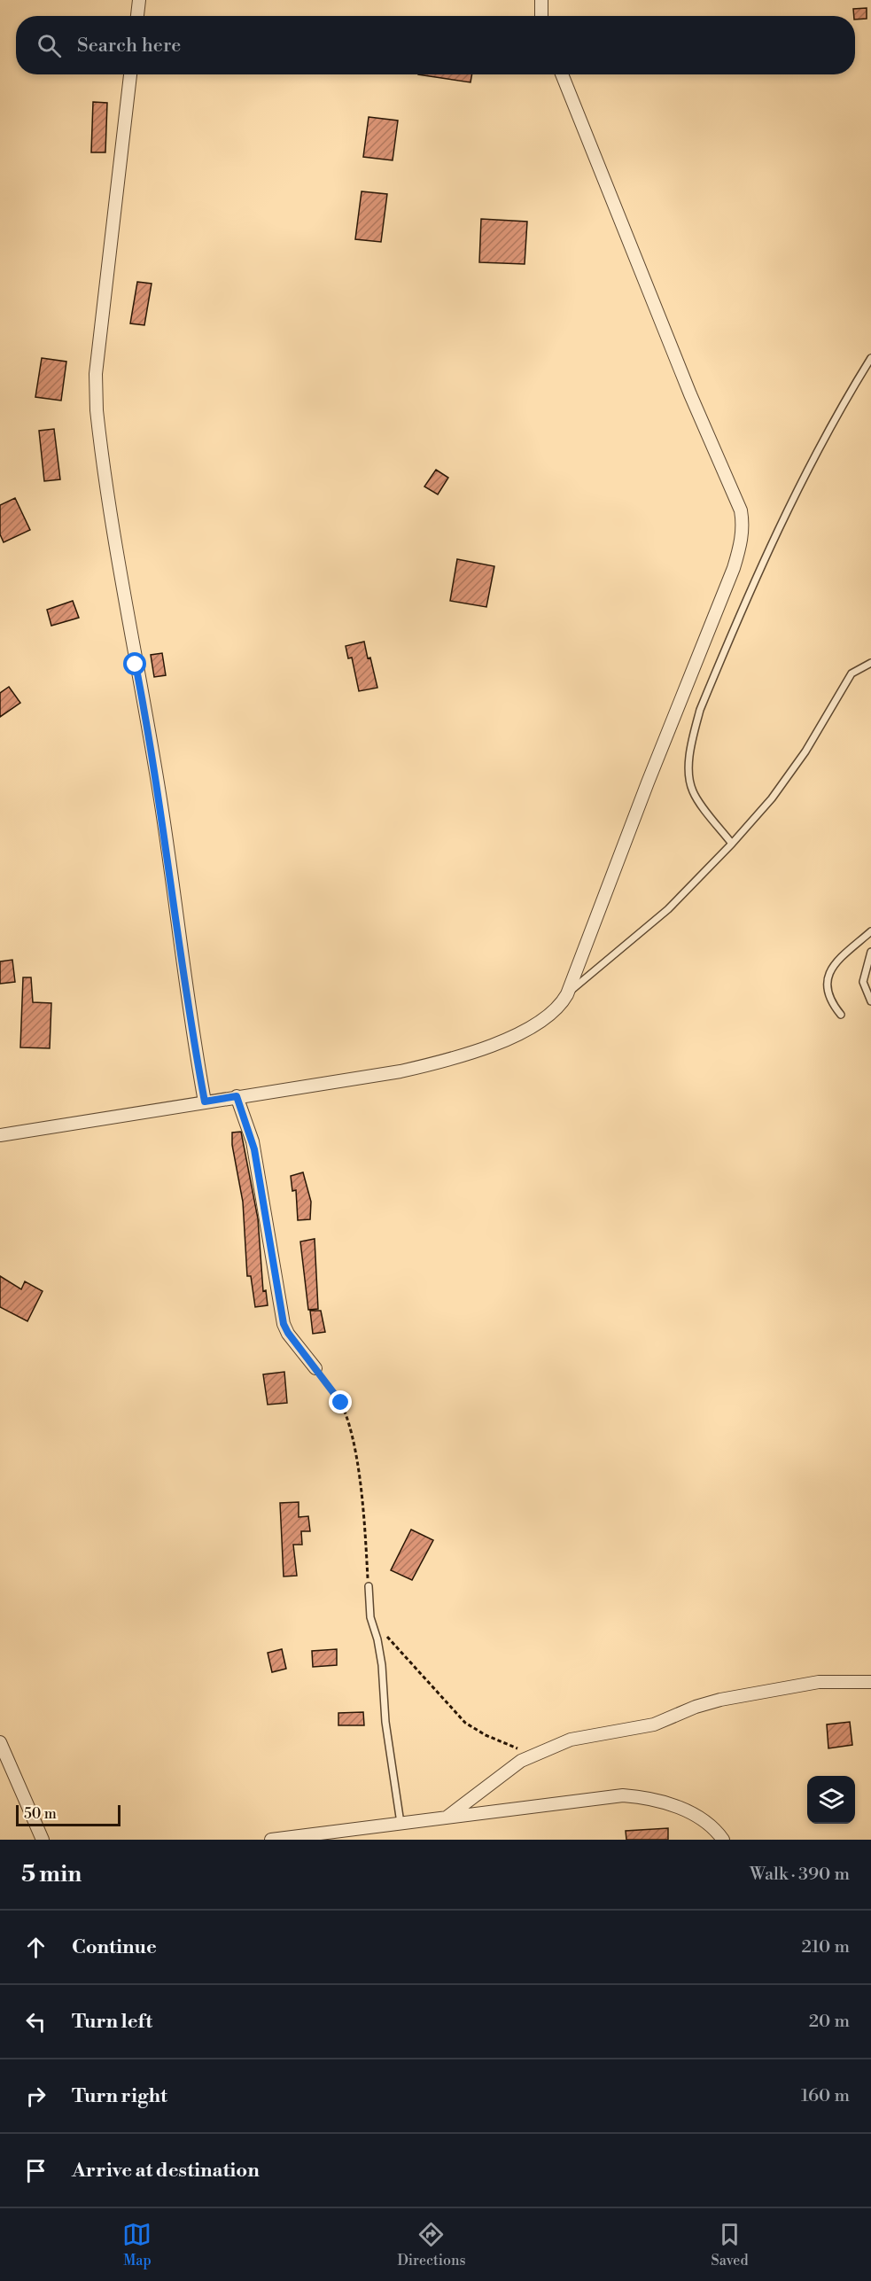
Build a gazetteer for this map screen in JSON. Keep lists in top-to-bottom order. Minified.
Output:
{"scale_bar":"50 m","page":{"search":"Search here","scale":"50 m","heading":["5 min","Walk · 390 m"],"list":[["Continue","210 m"],["Turn left","20 m"],["Turn right","160 m"],"Arrive at destination"],"nav":["Map","Directions","Saved"]}}
